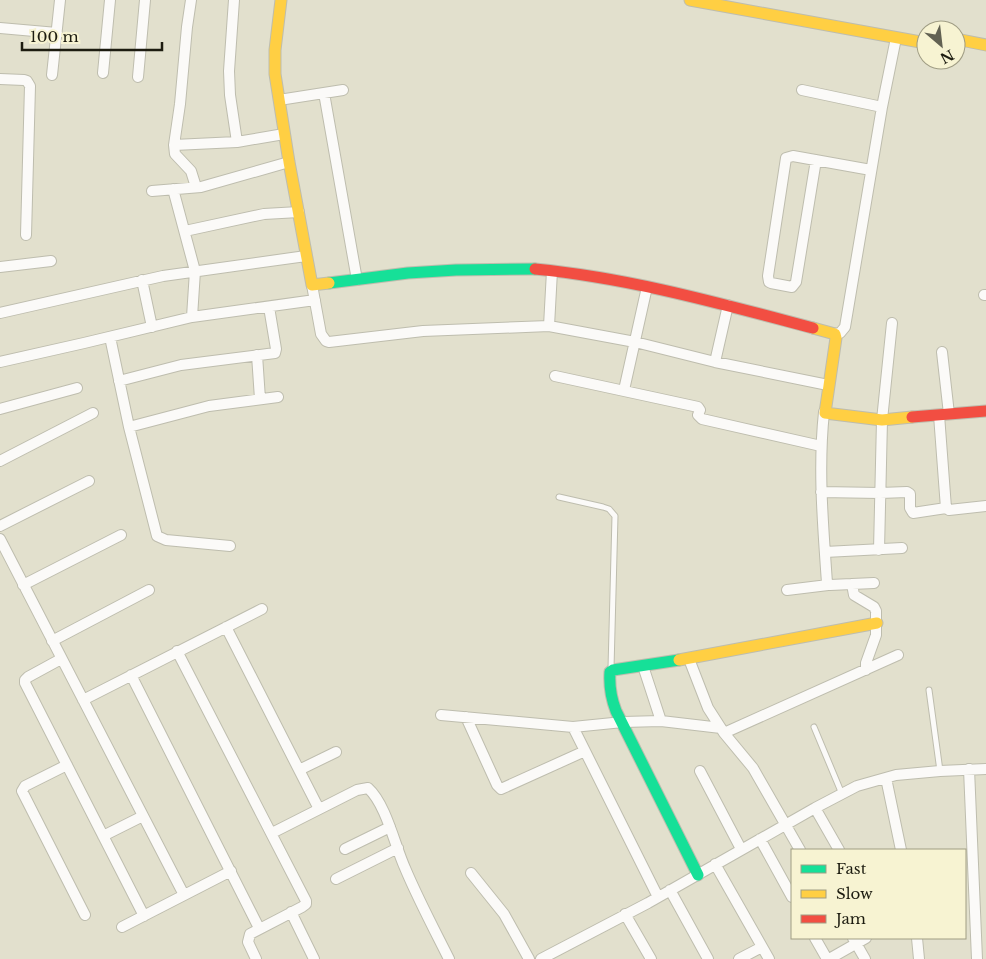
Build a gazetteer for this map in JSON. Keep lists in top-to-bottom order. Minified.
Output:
{"legend":["Fast","Slow","Jam"],"scale_bar":"100 m","north":"bottom right"}
